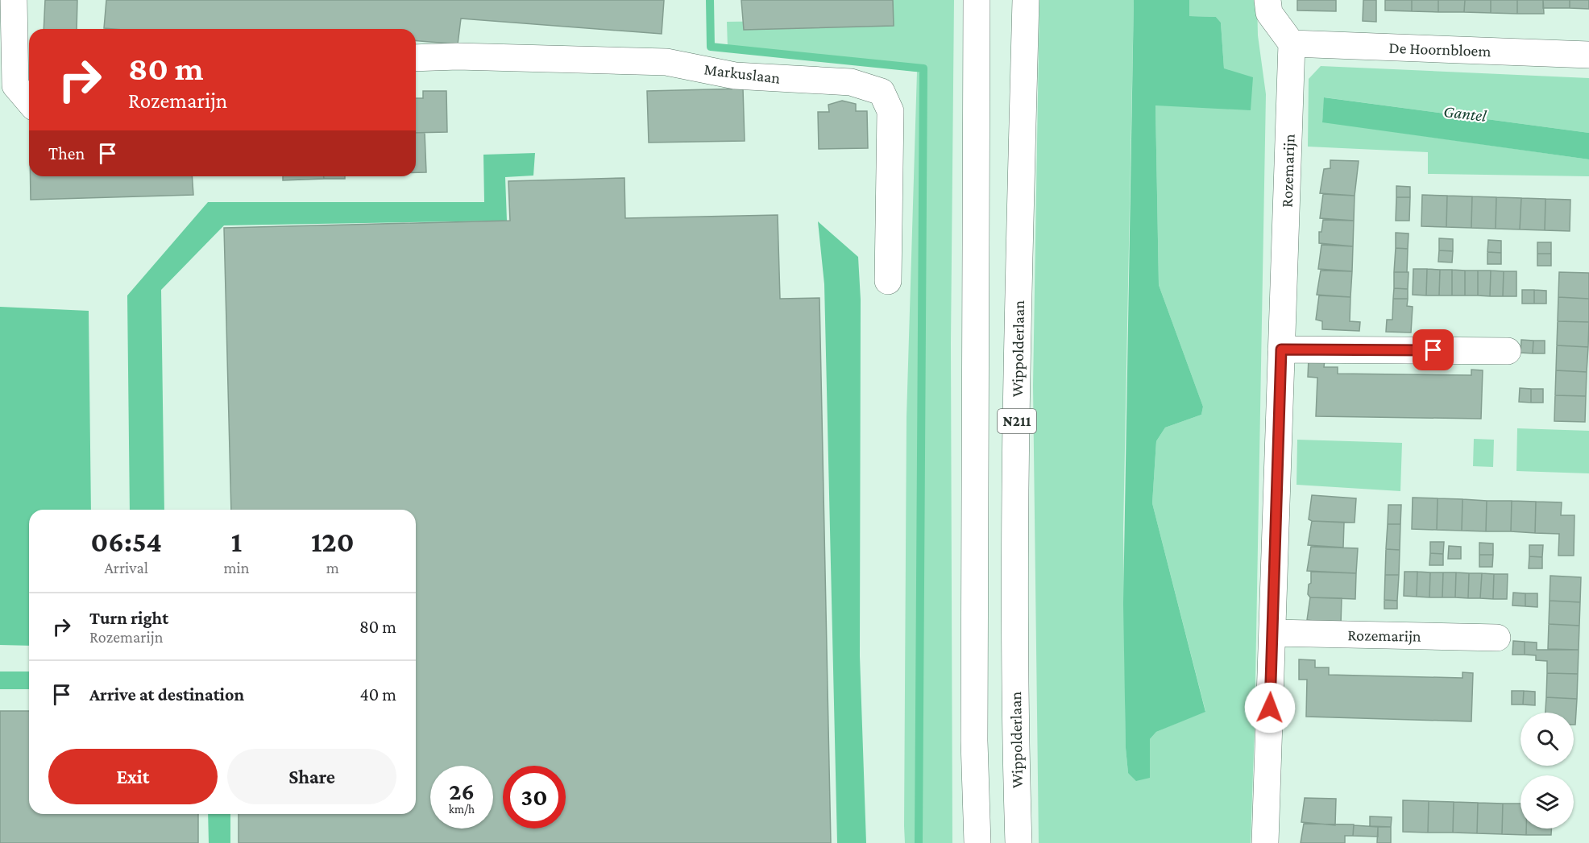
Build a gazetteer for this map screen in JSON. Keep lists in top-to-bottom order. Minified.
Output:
{"streets":{"street":["De Hoornbloem","Markuslaan","Rozemarijn","Wippolderlaan","N211"]},"crossings":[["De Hoornbloem","Rozemarijn"]],"water":["Gantel"],"page":{"turn":["80 m","Rozemarijn"],"then":"Then","eta":["06:54","Arrival","1","min","120","m"],"list":[{"name":"Turn right","note":"Rozemarijn","value":"80 m"},{"name":"Arrive at destination","value":"40 m"}],"buttons":["Exit","Share"],"speed":"26 km/h","limit":"30"}}
